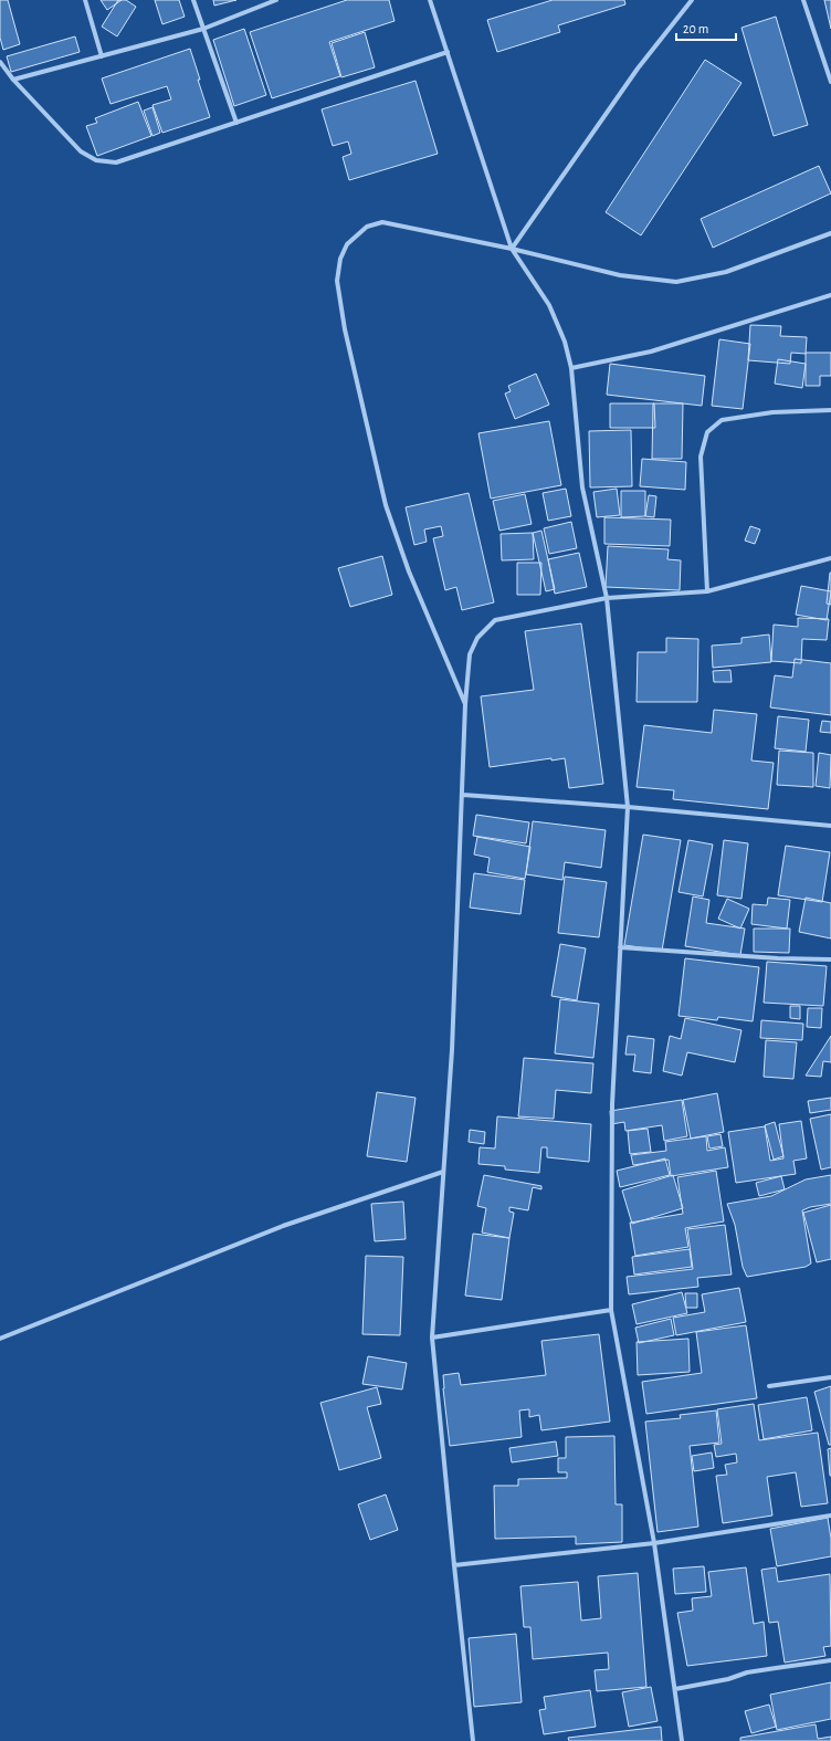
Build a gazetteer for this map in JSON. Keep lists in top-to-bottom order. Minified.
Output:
{"scale_bar":"20 m"}
